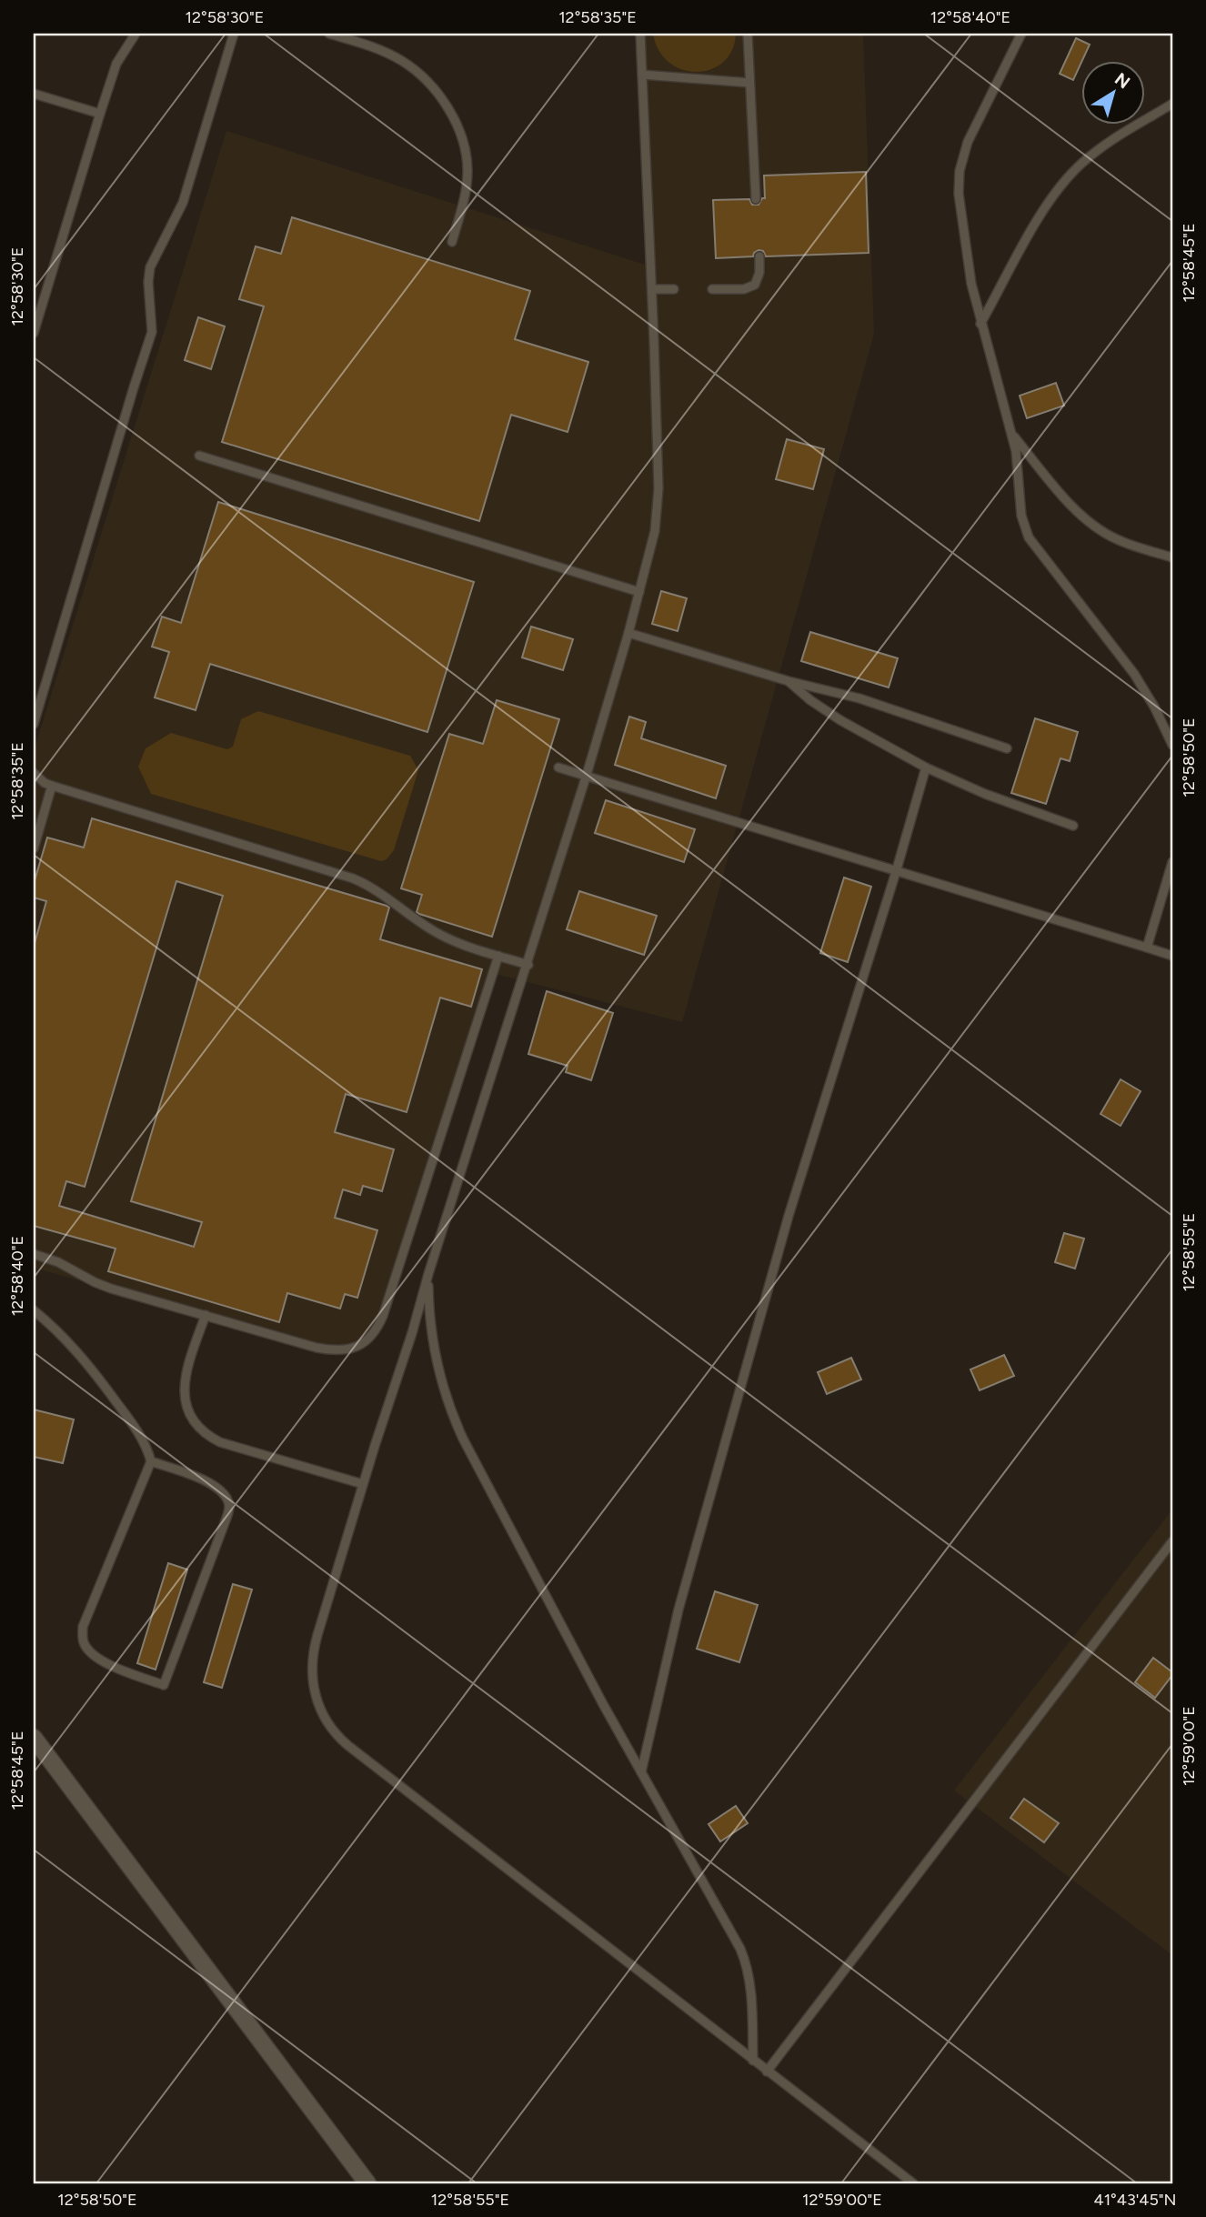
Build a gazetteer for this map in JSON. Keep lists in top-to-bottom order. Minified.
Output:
{"north":"top right","coordinates":["12°58'30\"E","12°58'35\"E","12°58'40\"E","12°58'45\"E","12°58'50\"E","12°58'55\"E","12°59'00\"E","41°43'45\"N"]}
